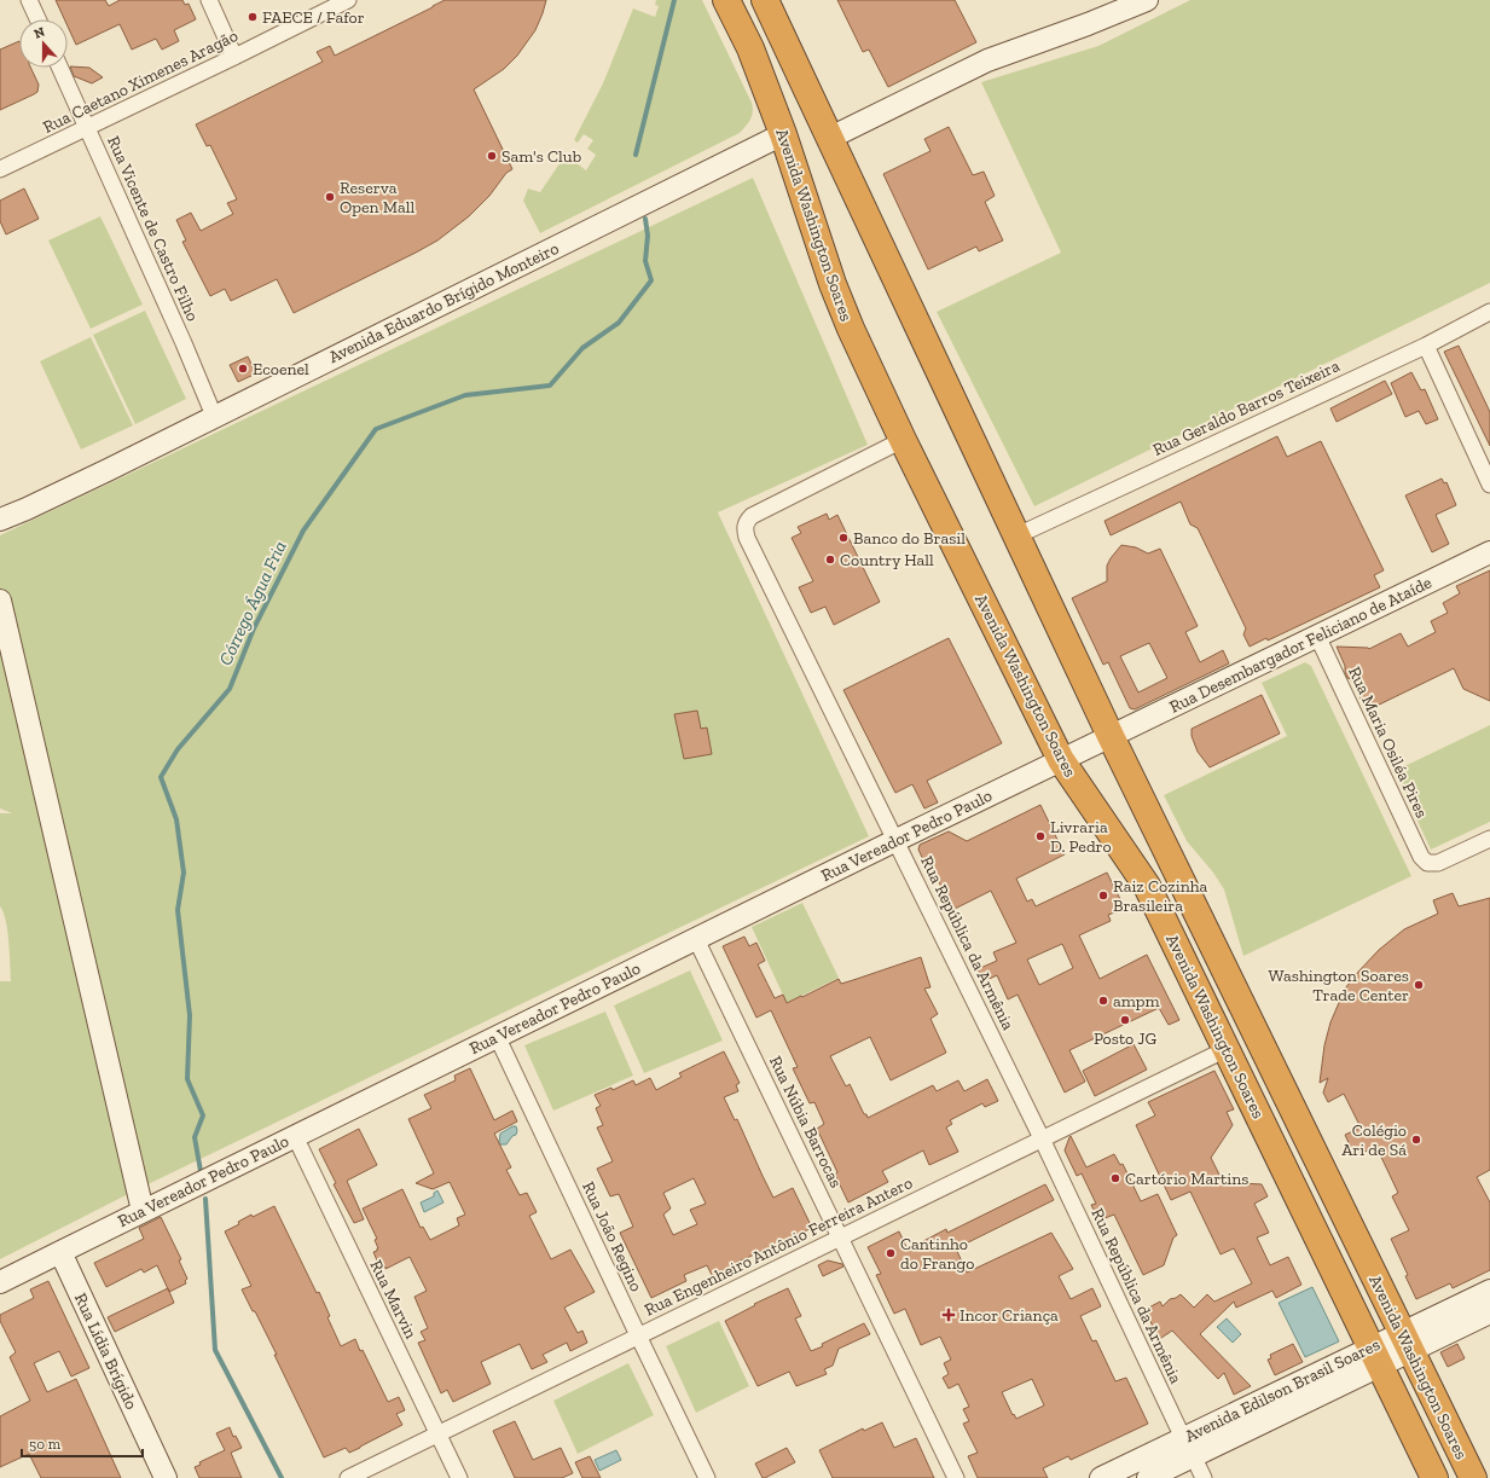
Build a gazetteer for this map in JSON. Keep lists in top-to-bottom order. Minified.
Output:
{"streets":{"highway":["Avenida Washington Soares"],"street":["Rua Caetano Ximenes Aragão","Rua Vicente de Castro Filho","Avenida Eduardo Brígido Monteiro","Rua Geraldo Barros Teixeira","Rua Desembargador Feliciano de Ataíde","Rua Maria Osiléa Pires","Rua Vereador Pedro Paulo","Rua República da Armênia","Rua Núbia Barrocas","Rua João Regino","Rua Engenheiro Antônio Ferreira Antero","Rua Marvin","Rua Lídia Brígido","Avenida Edilson Brasil Soares"]},"crossings":[["Rua Caetano Ximenes Aragão","Rua Vicente de Castro Filho"],["Avenida Washington Soares","Avenida Eduardo Brígido Monteiro"],["Avenida Washington Soares","Rua Geraldo Barros Teixeira"],["Avenida Washington Soares","Rua Desembargador Feliciano de Ataíde"],["Avenida Washington Soares","Rua Vereador Pedro Paulo"],["Avenida Washington Soares","Rua República da Armênia"],["Avenida Washington Soares","Rua Engenheiro Antônio Ferreira Antero"],["Avenida Washington Soares","Avenida Edilson Brasil Soares"],["Rua Vicente de Castro Filho","Avenida Eduardo Brígido Monteiro"],["Rua Desembargador Feliciano de Ataíde","Rua Maria Osiléa Pires"],["Rua Desembargador Feliciano de Ataíde","Rua Vereador Pedro Paulo"],["Rua Vereador Pedro Paulo","Rua República da Armênia"],["Rua Vereador Pedro Paulo","Rua Núbia Barrocas"],["Rua Vereador Pedro Paulo","Rua João Regino"],["Rua Vereador Pedro Paulo","Rua Marvin"],["Rua Vereador Pedro Paulo","Rua Lídia Brígido"],["Rua República da Armênia","Rua Engenheiro Antônio Ferreira Antero"],["Rua República da Armênia","Avenida Edilson Brasil Soares"],["Rua Núbia Barrocas","Rua Engenheiro Antônio Ferreira Antero"],["Rua João Regino","Rua Engenheiro Antônio Ferreira Antero"],["Rua Engenheiro Antônio Ferreira Antero","Rua Marvin"]],"water":["Córrego Água Fria"],"places":{"other":["FAECE / Fafor","Sam's Club","Reserva Open Mall","Ecoenel","Banco do Brasil","Country Hall","Livraria D. Pedro","Raiz Cozinha Brasileira","Washington Soares Trade Center","ampm","Posto JG","Colégio Ari de Sá","Cartório Martins","Cantinho do Frango"],"health":["Incor Criança"]},"scale_bar":"50 m","north":"top"}
